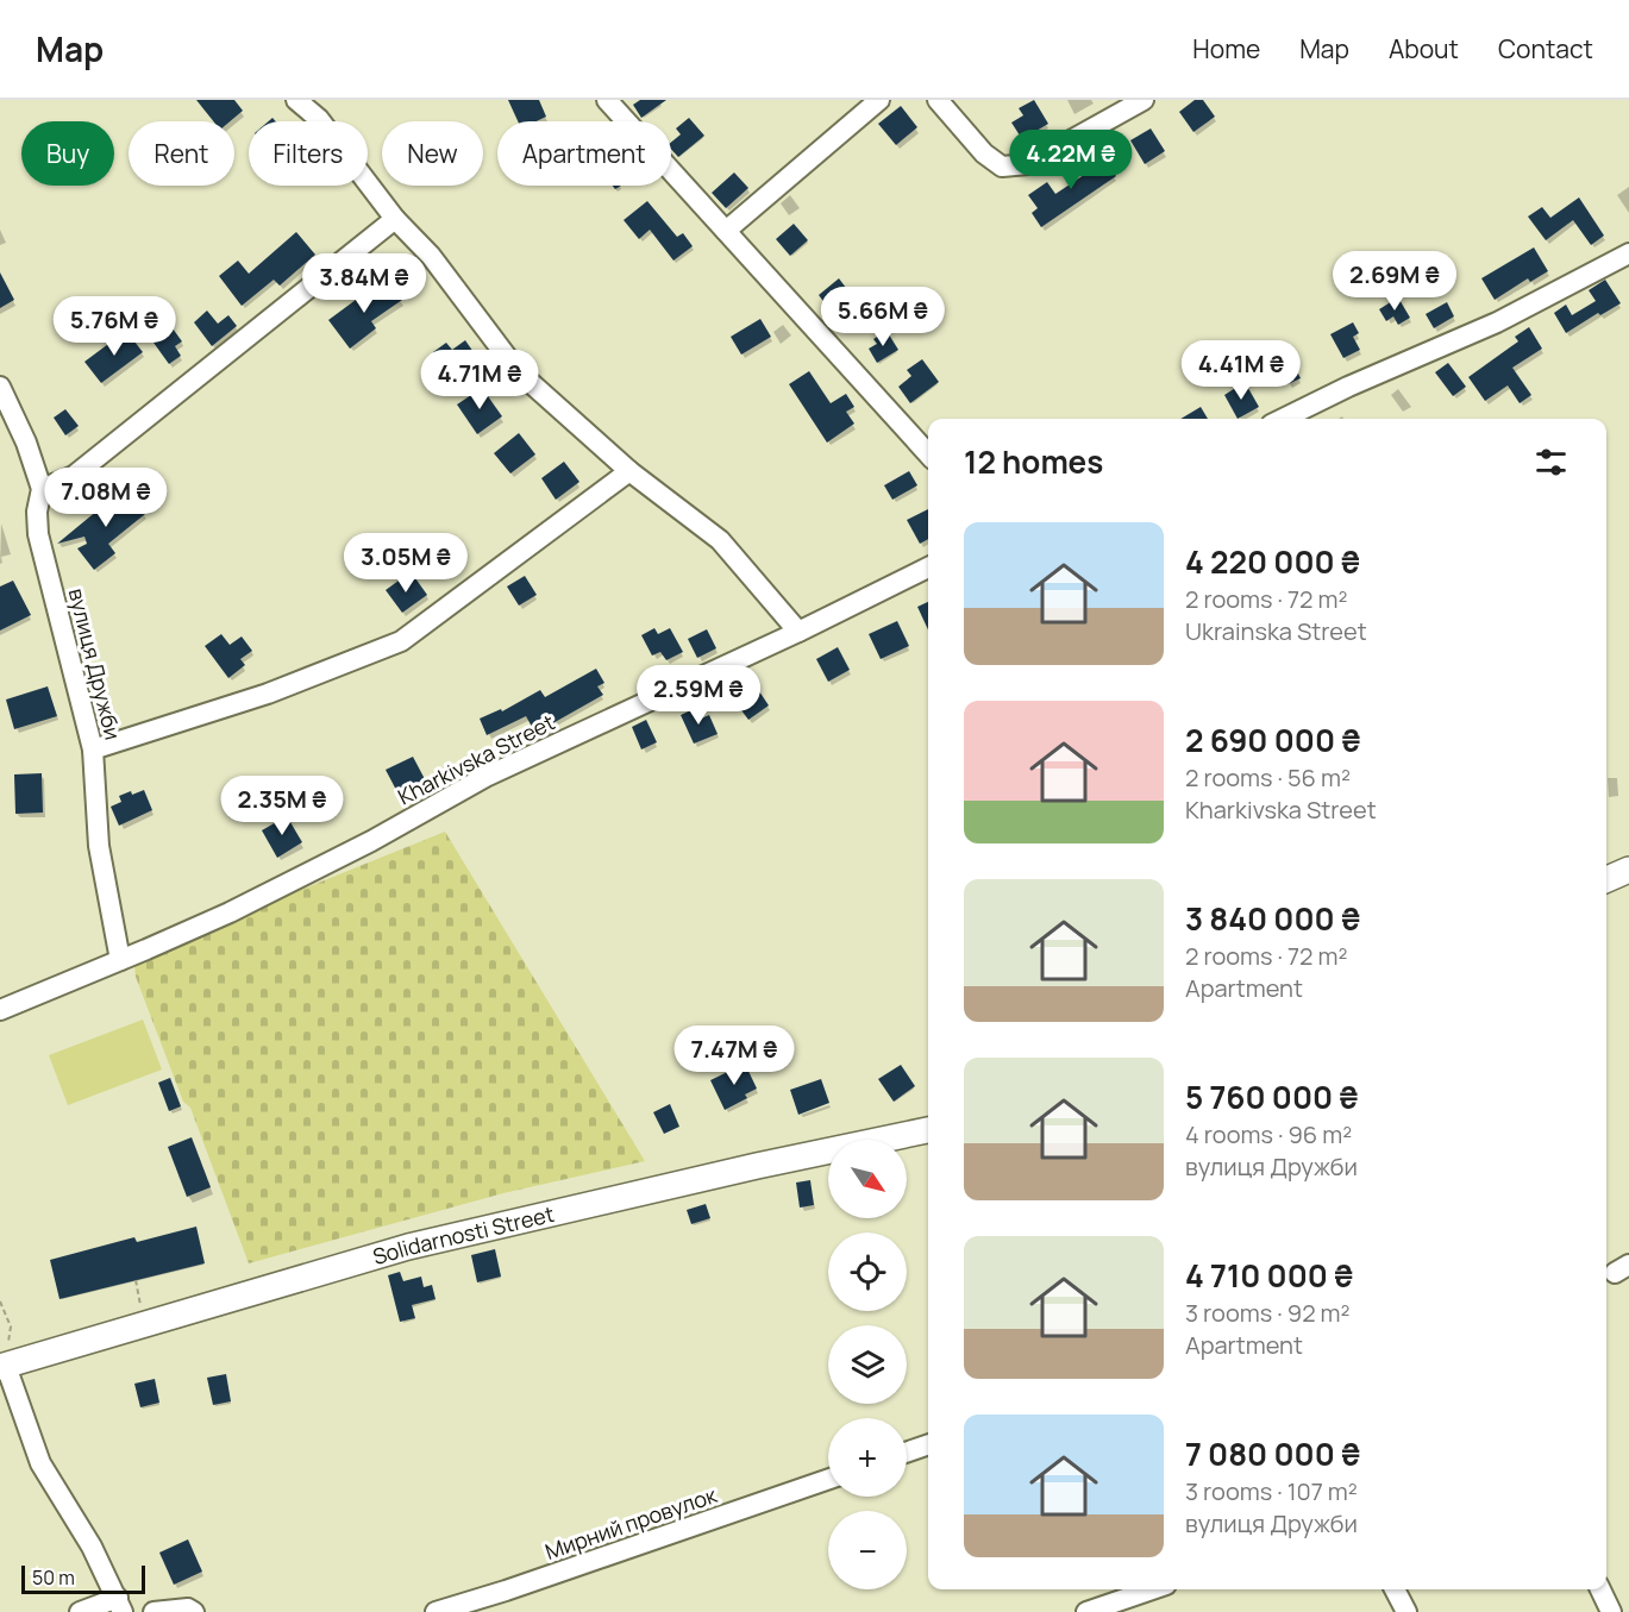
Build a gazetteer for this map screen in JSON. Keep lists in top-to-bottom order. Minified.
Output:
{"streets":{"main road":["Solidarnosti Street"],"street":["вулиця Дружби","Kharkivska Street","Мирний провулок"]},"crossings":[["вулиця Дружби","Kharkivska Street"]],"scale_bar":"50 m","north":"bottom right","page":{"header":"Map","nav":["Home","Map","About","Contact"],"chip":["Buy","Rent","Filters","New","Apartment"],"price":["4.22M ₴","2.69M ₴","3.84M ₴","5.66M ₴","5.76M ₴","4.41M ₴","4.71M ₴","7.08M ₴","3.05M ₴","2.59M ₴","2.35M ₴","7.47M ₴"],"heading":"12 homes","list":[{"name":"4 220 000 ₴","note":"2 rooms · 72 m² · Ukrainska Street"},{"name":"2 690 000 ₴","note":"2 rooms · 56 m² · Kharkivska Street"},{"name":"3 840 000 ₴","note":"2 rooms · 72 m² · Apartment"},{"name":"5 760 000 ₴","note":"4 rooms · 96 m² · вулиця Дружби"},{"name":"4 710 000 ₴","note":"3 rooms · 92 m² · Apartment"},{"name":"7 080 000 ₴","note":"3 rooms · 107 m² · вулиця Дружби"}],"map_buttons":["+","−"],"scale":"50 m"}}
